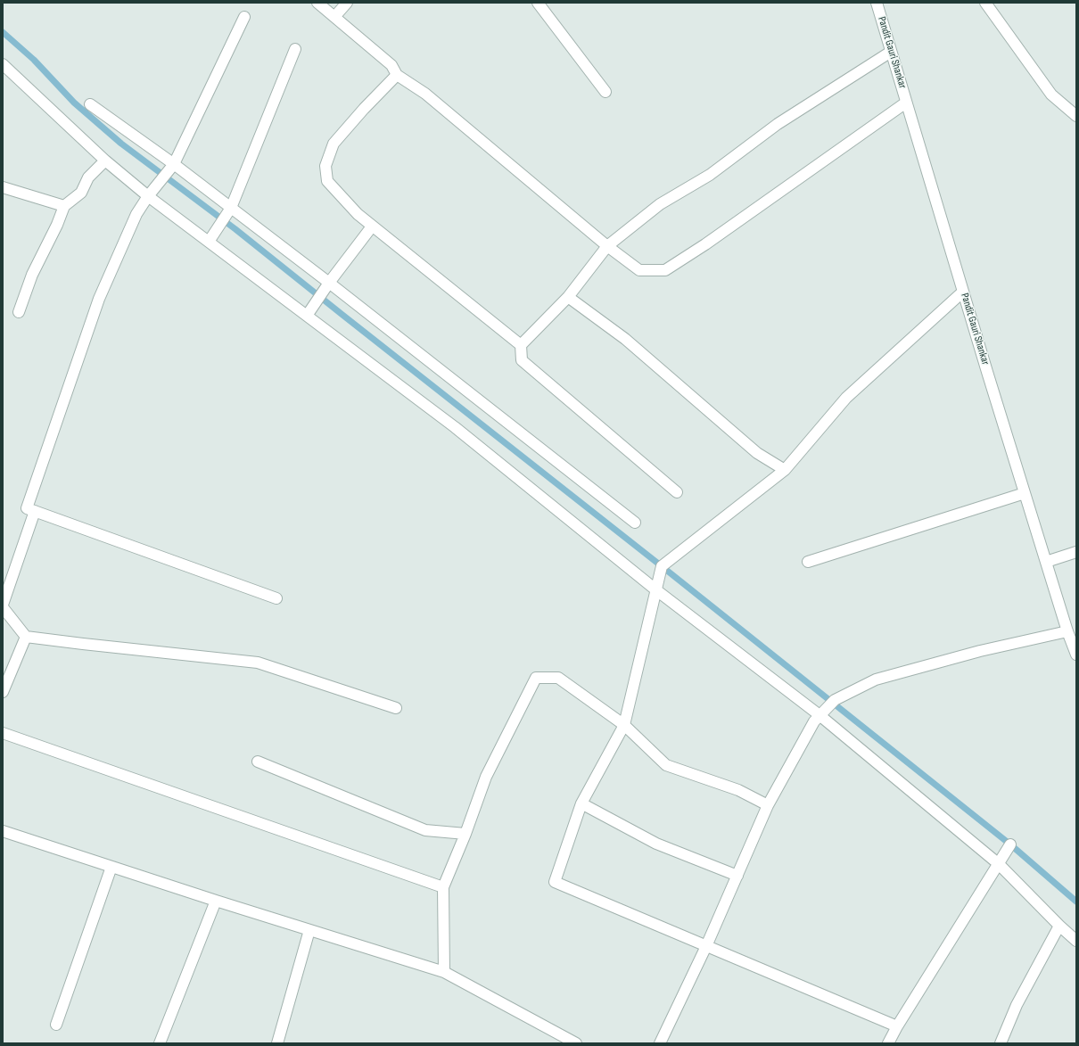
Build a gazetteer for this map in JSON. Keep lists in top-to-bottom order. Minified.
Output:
{"streets":{"street":["Pandit Gauri Shankar"]}}
